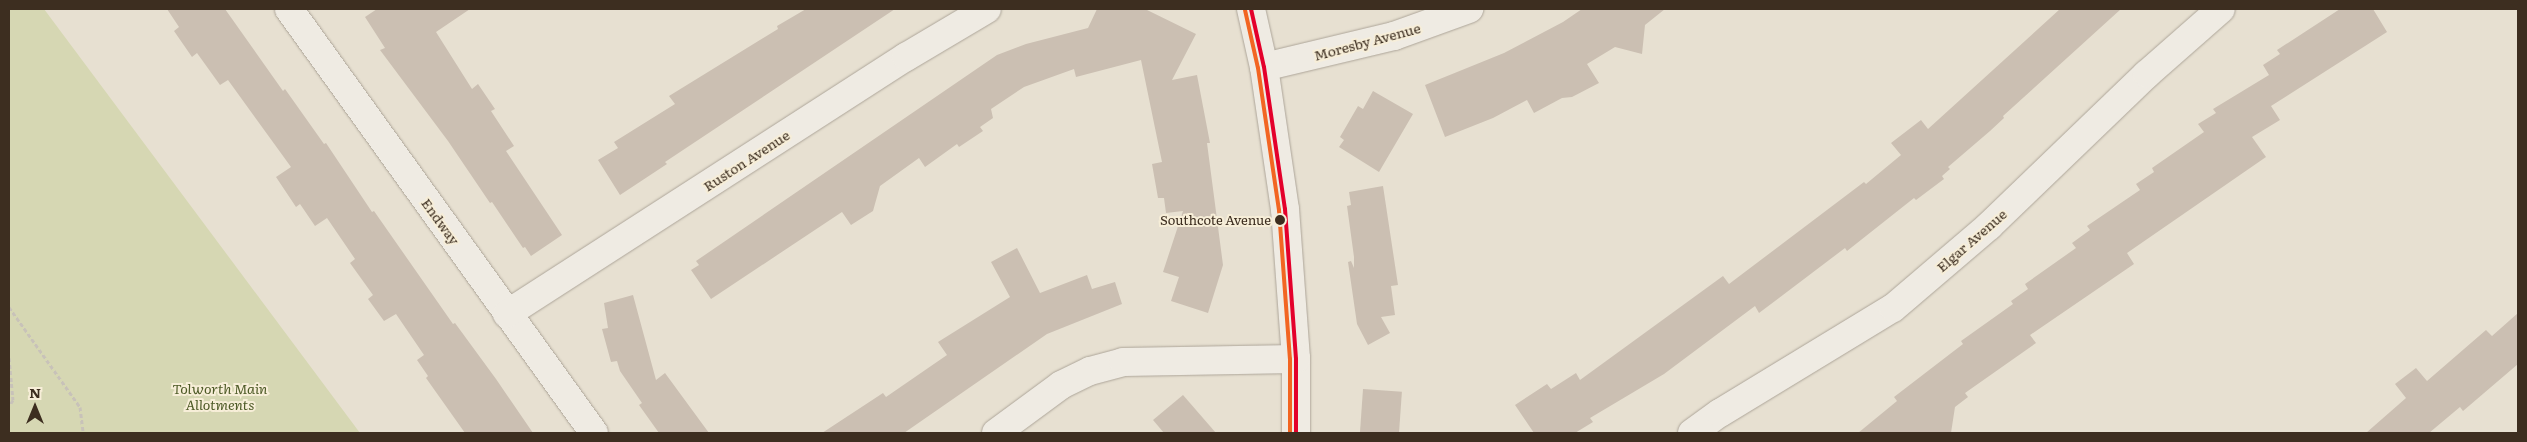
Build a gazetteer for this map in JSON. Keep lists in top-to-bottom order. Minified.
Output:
{"streets":{"street":["Moresby Avenue","Ruston Avenue","Endway","Elgar Avenue"]},"crossings":[["Ruston Avenue","Endway"]],"parks":["Tolworth Main Allotments"],"places":["Southcote Avenue"],"north":"top"}
